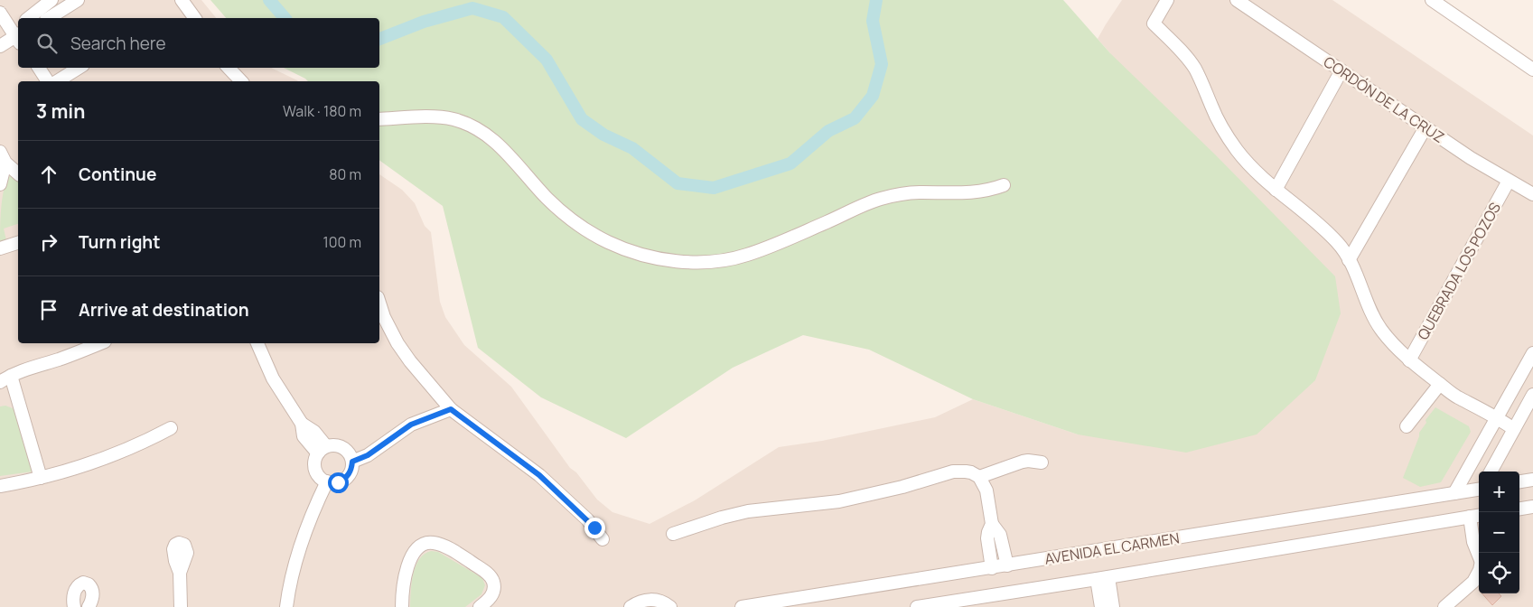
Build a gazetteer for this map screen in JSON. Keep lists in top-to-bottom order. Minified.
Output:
{"streets":{"street":["CORDÓN DE LA CRUZ","QUEBRADA LOS POZOS","AVENIDA EL CARMEN"]},"crossings":[["CORDÓN DE LA CRUZ","QUEBRADA LOS POZOS"]],"page":{"search":"Search here","heading":["3 min","Walk · 180 m"],"list":[["Continue","80 m"],["Turn right","100 m"],"Arrive at destination"],"map_buttons":["+","−"]}}
